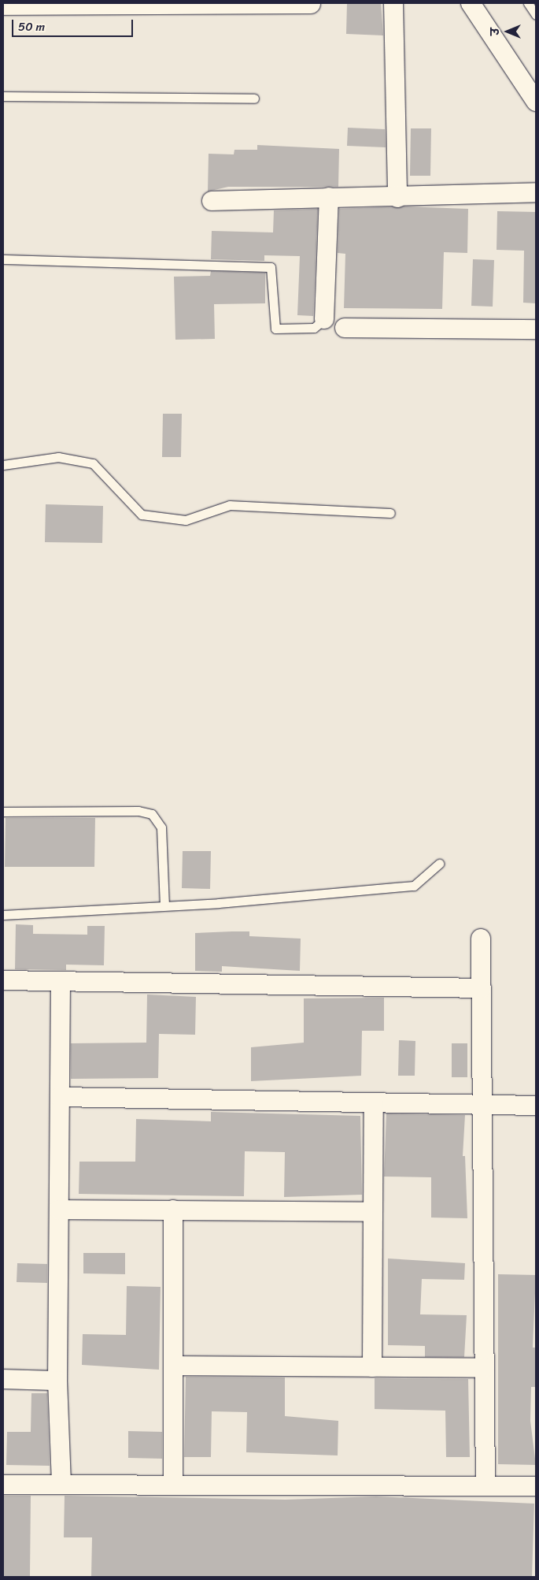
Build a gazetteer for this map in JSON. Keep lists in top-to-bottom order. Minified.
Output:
{"scale_bar":"50 m","north":"left"}
